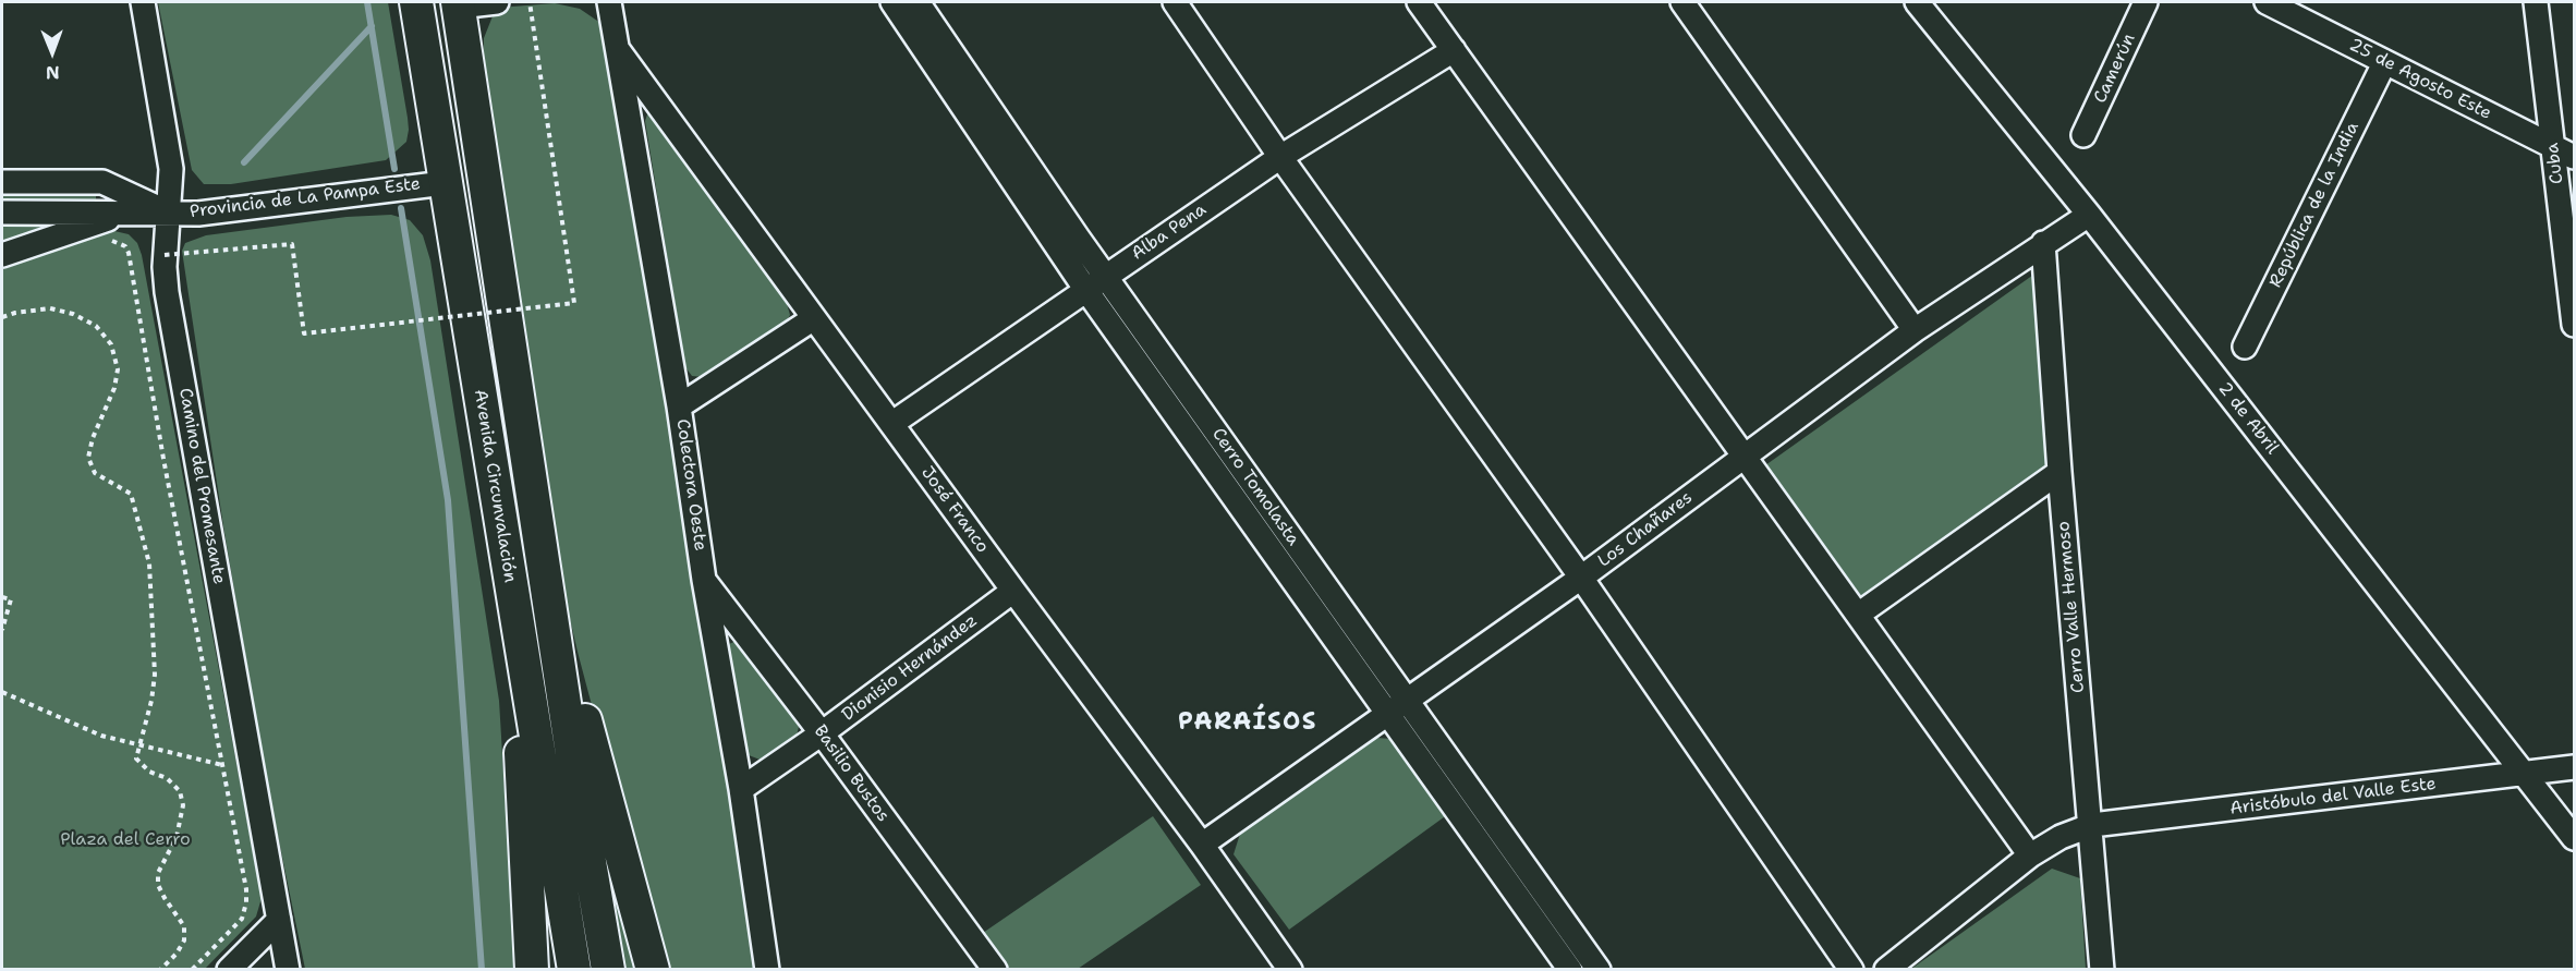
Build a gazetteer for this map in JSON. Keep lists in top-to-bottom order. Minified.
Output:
{"streets":{"highway":["Avenida Circunvalación"],"street":["Camerún","25 de Agosto Este","Cuba","Provincia de La Pampa Este","República de la India","Alba Pena","2 de Abril","Colectora Oeste","Camino del Promesante","Cerro Tomolasta","José Franco","Los Chañares","Cerro Valle Hermoso","Dionisio Hernández","Basilio Bustos","Aristóbulo del Valle Este"]},"crossings":[["25 de Agosto Este","Cuba"],["25 de Agosto Este","República de la India"],["Provincia de La Pampa Este","Camino del Promesante"],["Provincia de La Pampa Este","Avenida Circunvalación"],["Alba Pena","Cerro Tomolasta"],["Alba Pena","José Franco"],["2 de Abril","Los Chañares"],["2 de Abril","Aristóbulo del Valle Este"],["Colectora Oeste","José Franco"],["Colectora Oeste","Dionisio Hernández"],["Colectora Oeste","Basilio Bustos"],["Cerro Tomolasta","Los Chañares"],["José Franco","Los Chañares"],["José Franco","Dionisio Hernández"],["Los Chañares","Cerro Valle Hermoso"],["Cerro Valle Hermoso","Aristóbulo del Valle Este"],["Dionisio Hernández","Basilio Bustos"]],"districts":["PARAÍSOS"],"parks":["Plaza del Cerro"],"north":"bottom"}
